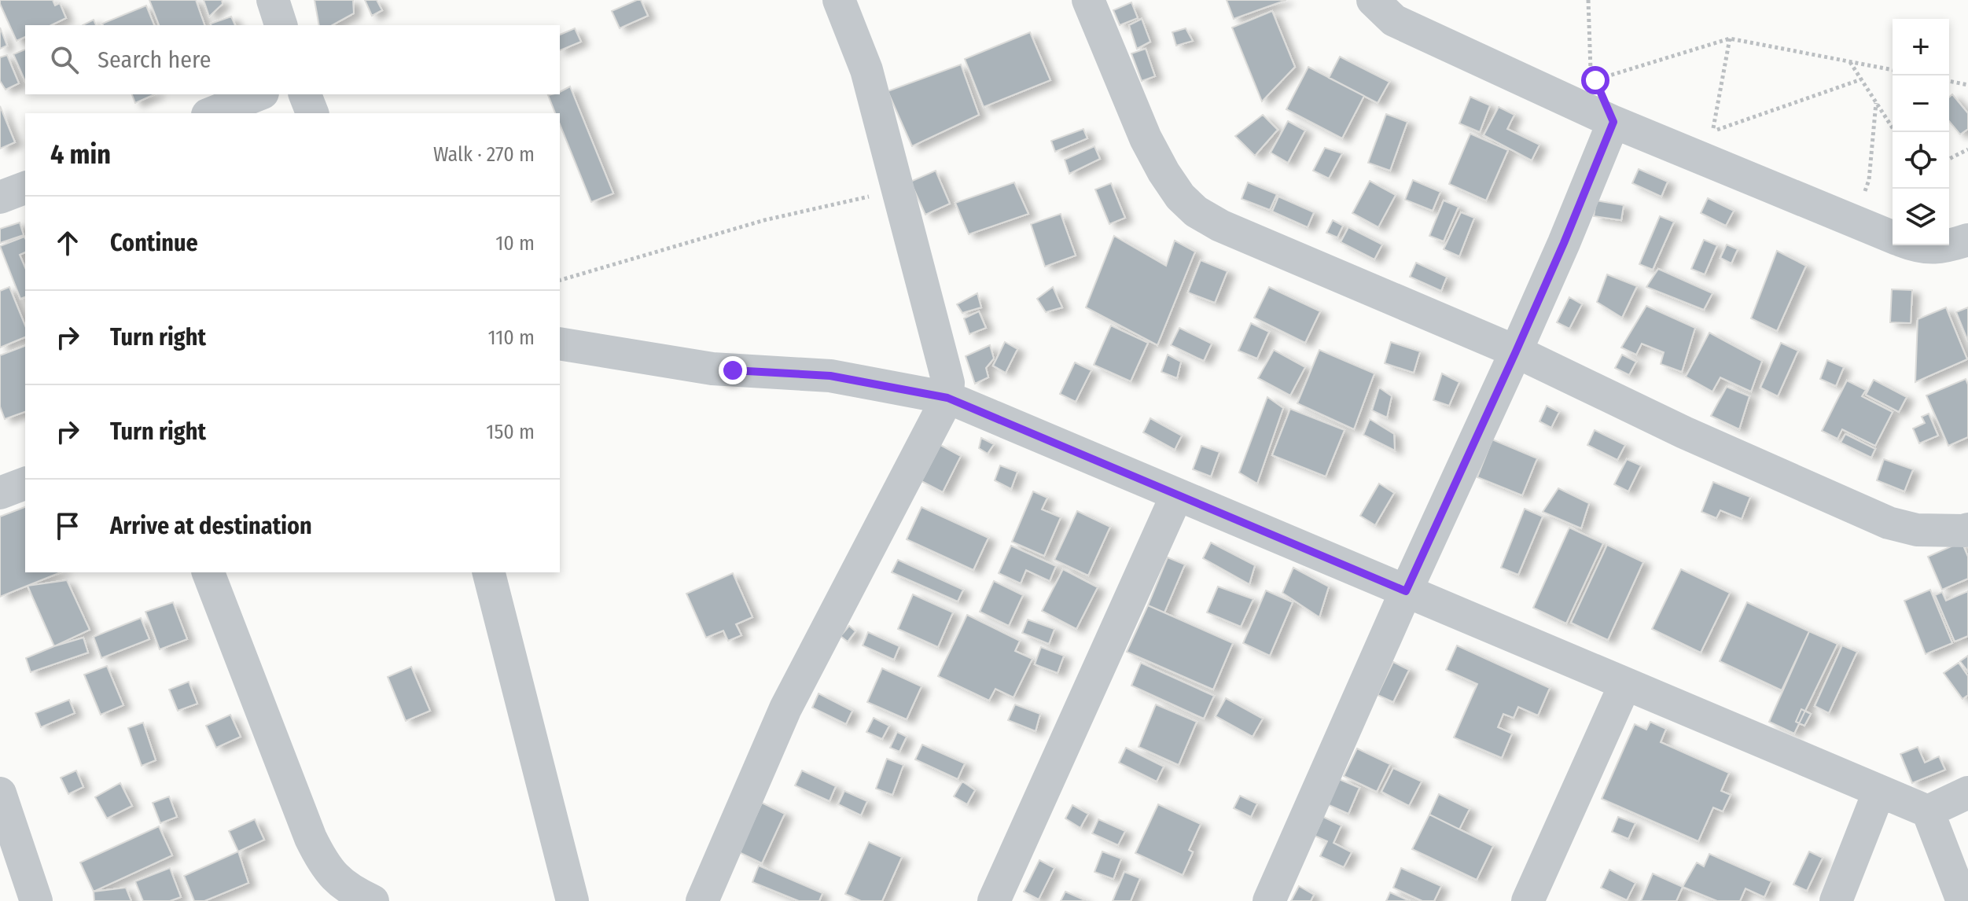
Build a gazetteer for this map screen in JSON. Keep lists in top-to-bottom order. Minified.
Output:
{"page":{"map_buttons":["+","−"],"search":"Search here","heading":["4 min","Walk · 270 m"],"list":[["Continue","10 m"],["Turn right","110 m"],["Turn right","150 m"],"Arrive at destination"]}}
